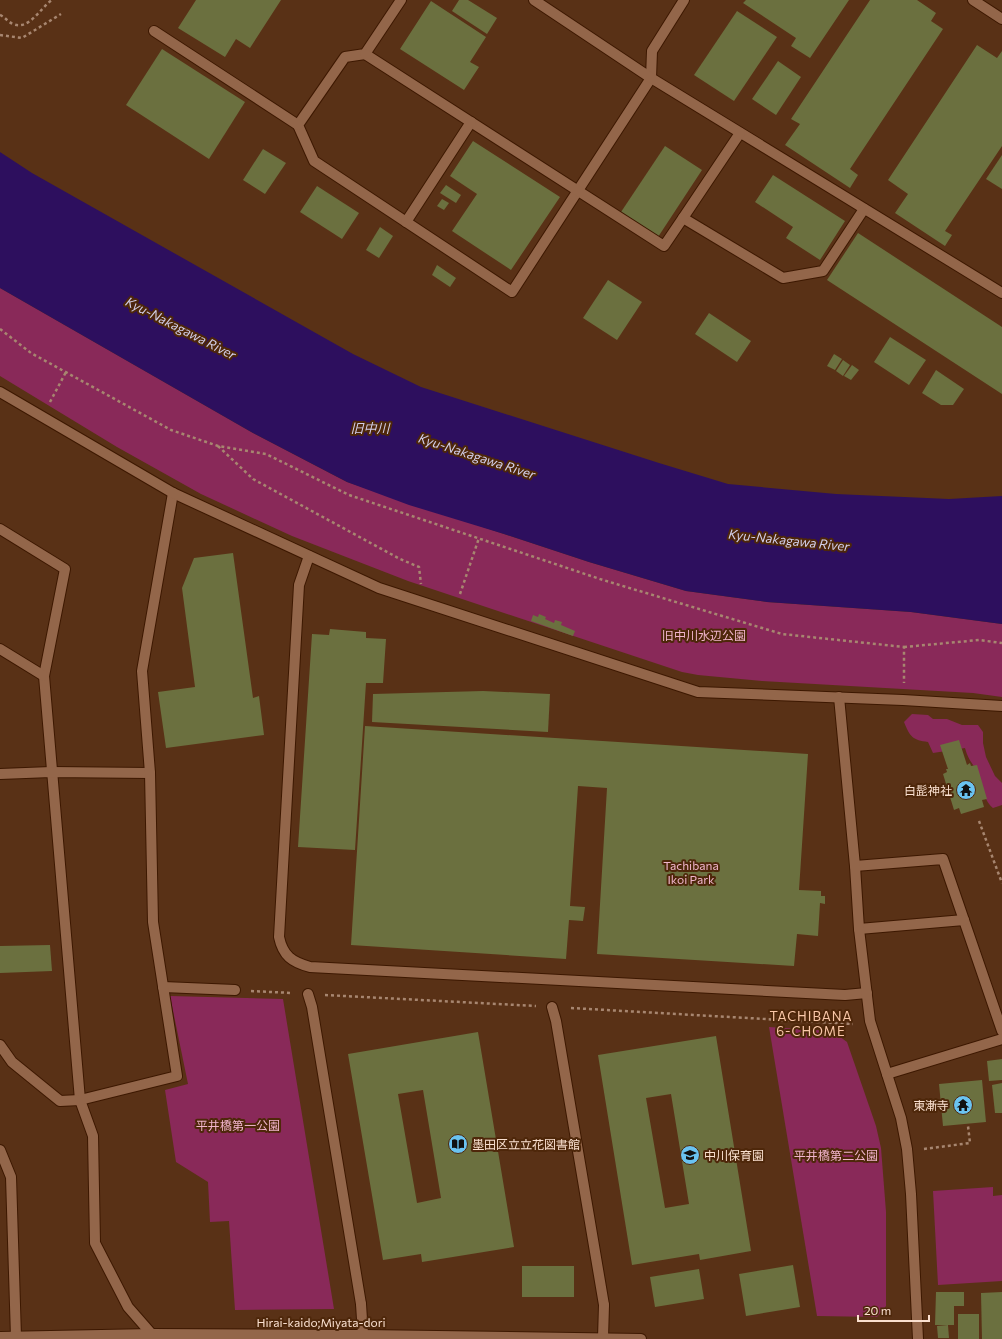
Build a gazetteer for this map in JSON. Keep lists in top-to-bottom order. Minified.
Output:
{"streets":{"street":["Hirai-kaido;Miyata-dori"]},"districts":["TACHIBANA 6-CHOME"],"water":["Kyu-Nakagawa River","旧中川"],"parks":["旧中川水辺公園","Tachibana Ikoi Park","平井橋第一公園","平井橋第二公園"],"places":{"temple":["白髭神社","東漸寺"],"library":["墨田区立立花図書館"],"school or university":["中川保育園"]},"scale_bar":"20 m"}
